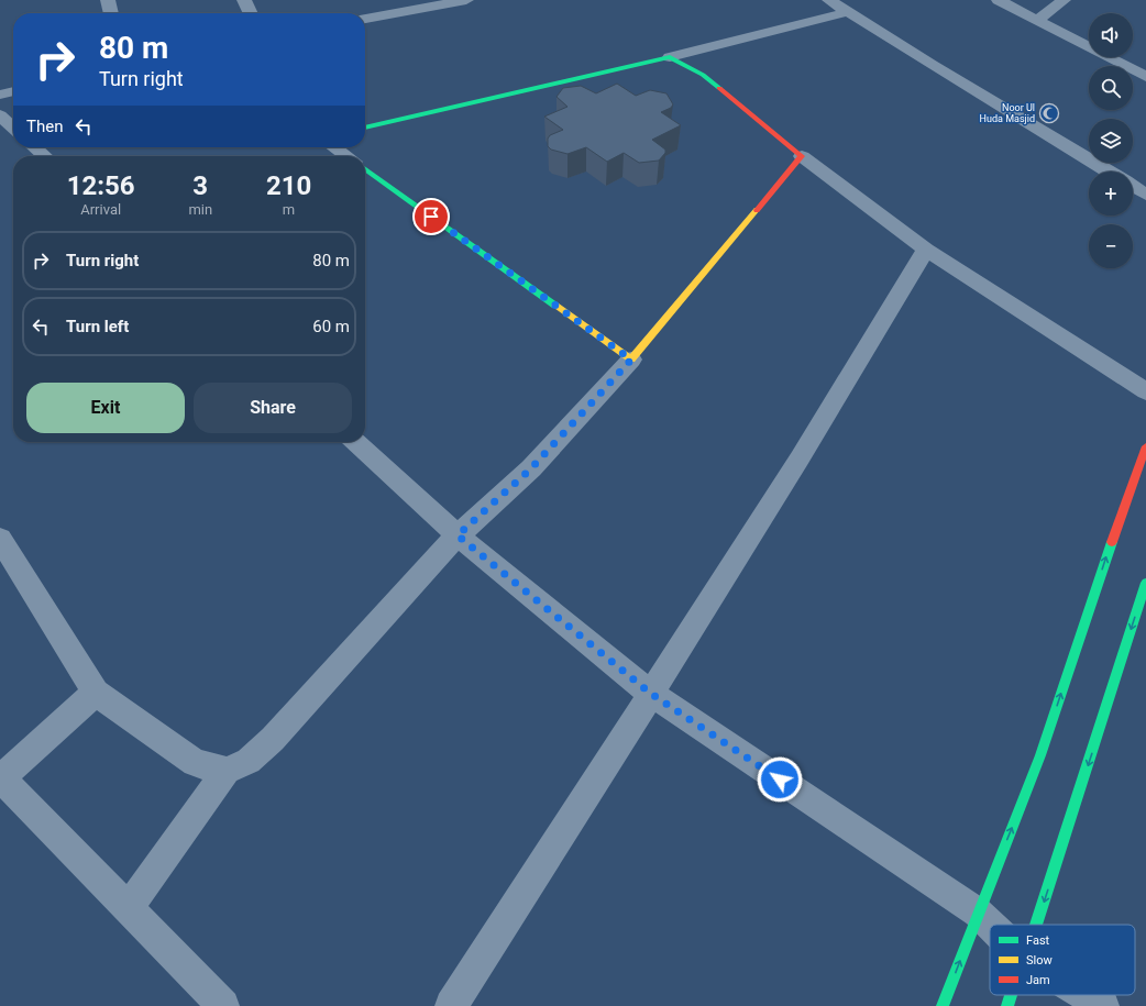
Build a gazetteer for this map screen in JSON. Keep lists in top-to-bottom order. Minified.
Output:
{"places":{"mosque":["Noor Ul Huda Masjid"]},"legend":["Fast","Slow","Jam"],"page":{"map_buttons":["+","−"],"turn":["80 m","Turn right"],"then":"Then","eta":["12:56","Arrival","3","min","210","m"],"list":[{"name":"Turn right","value":"80 m"},{"name":"Turn left","value":"60 m"}],"buttons":["Exit","Share"]}}
